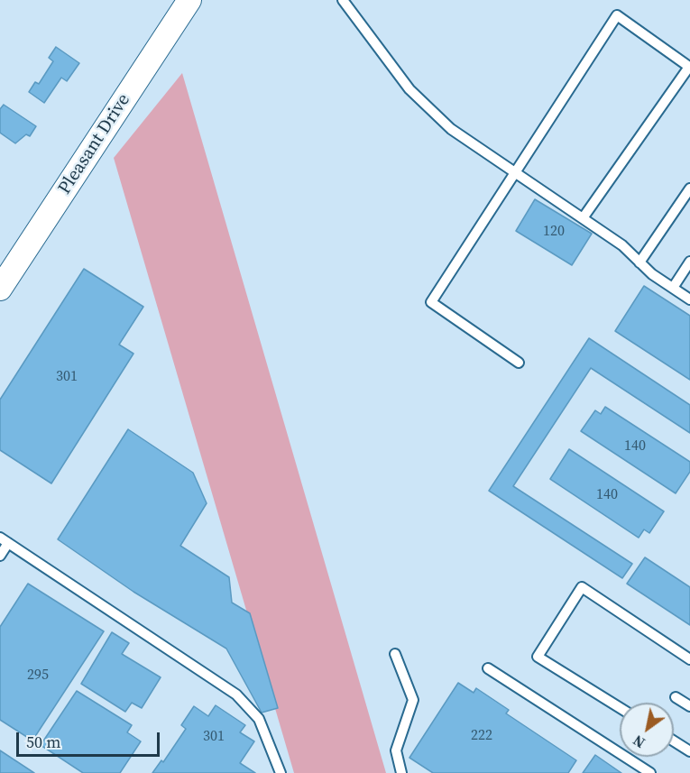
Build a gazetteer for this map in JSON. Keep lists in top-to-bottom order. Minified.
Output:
{"streets":{"street":["Pleasant Drive"]},"house_numbers":["120","301","140","140","295","222","301"],"scale_bar":"50 m","north":"bottom left"}
